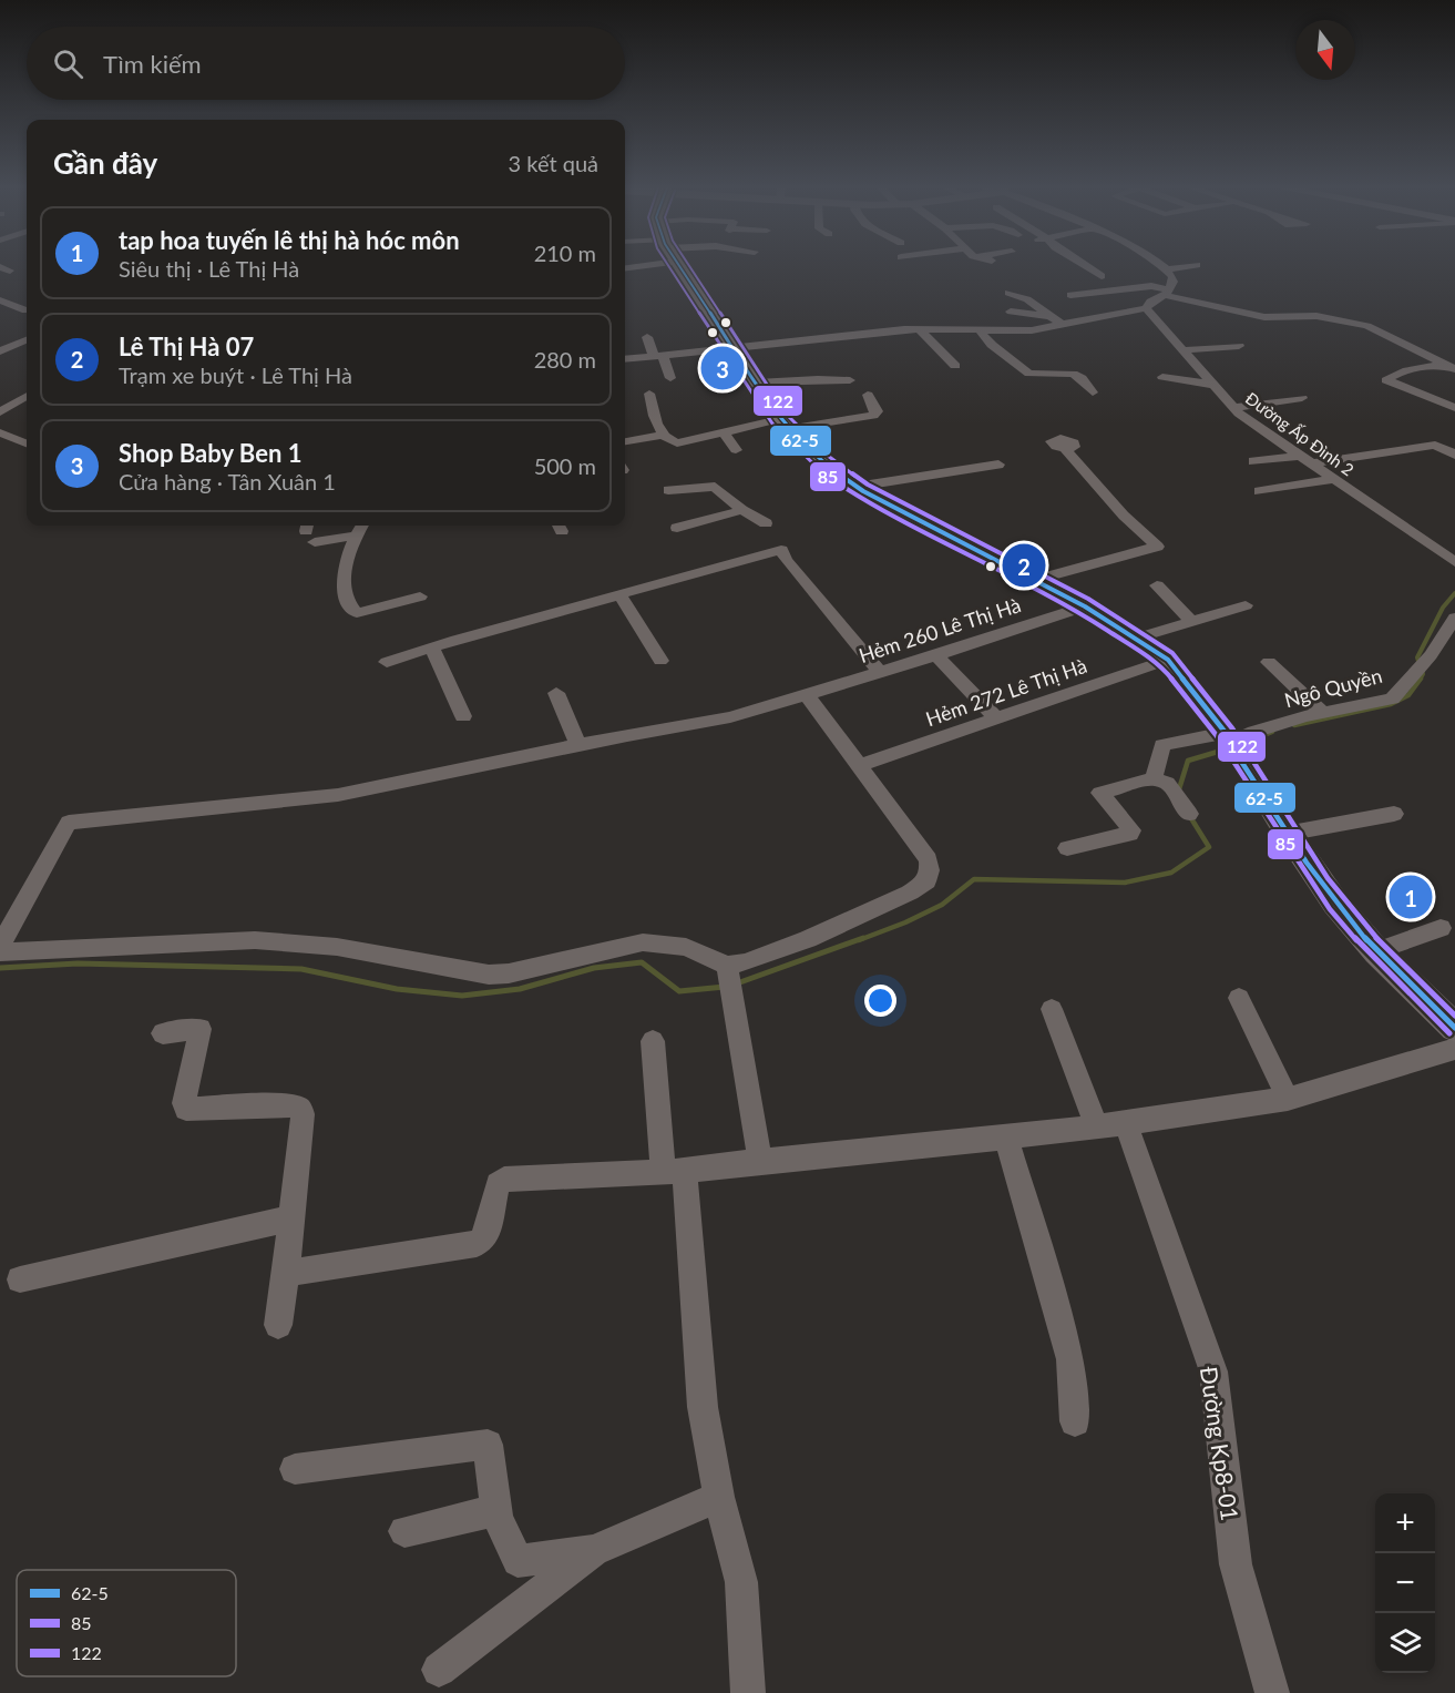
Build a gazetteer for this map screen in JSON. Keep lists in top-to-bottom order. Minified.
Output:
{"streets":{"street":["Đường Ấp Đình 2","Hẻm 260 Lê Thị Hà","Ngô Quyền","Hẻm 272 Lê Thị Hà","Đường Kp8-01"]},"lines":["transit line 62-5","transit line 85","transit line 122"],"legend":["62-5","85","122"],"north":"bottom","page":{"search":"Tìm kiếm","heading":["Gần đây","3 kết quả"],"list":[{"mark":"1","name":"tap hoa tuyến lê thị hà hóc môn","note":"Siêu thị · Lê Thị Hà","value":"210 m"},{"mark":"2","name":"Lê Thị Hà 07","note":"Trạm xe buýt · Lê Thị Hà","value":"280 m"},{"mark":"3","name":"Shop Baby Ben 1","note":"Cửa hàng · Tân Xuân 1","value":"500 m"}],"pins":["3","2","1"],"map_buttons":["+","−"]}}
